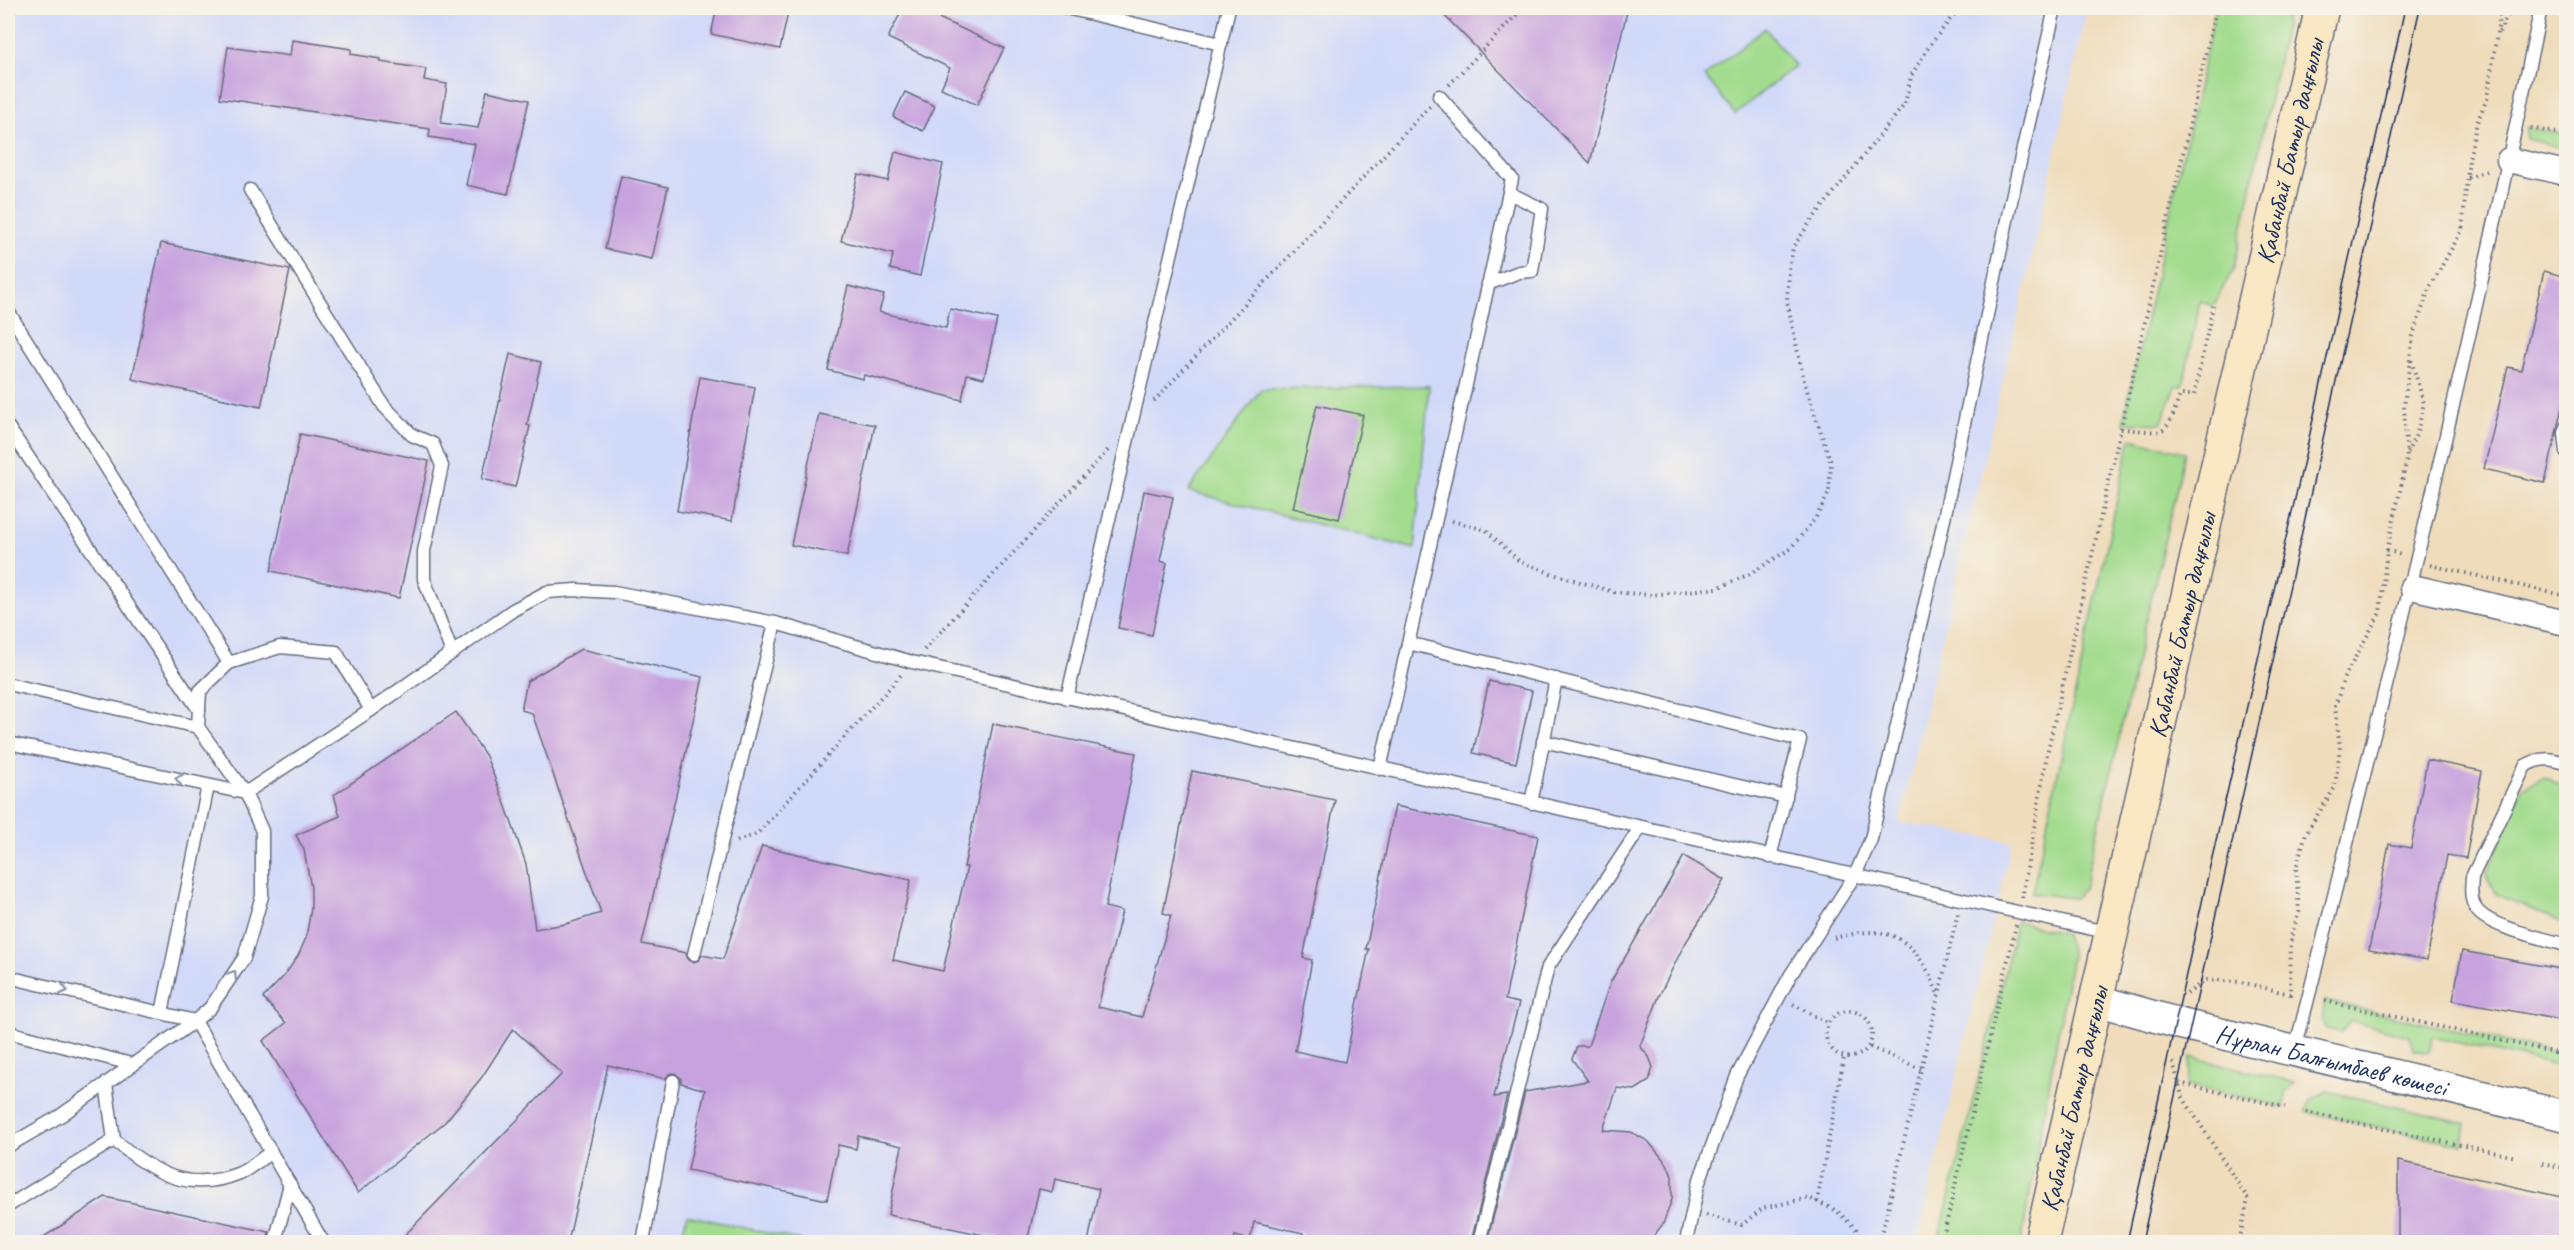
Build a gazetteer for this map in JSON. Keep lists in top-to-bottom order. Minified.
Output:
{"streets":{"main road":["Қабанбай Батыр даңғылы"],"street":["Нұрлан Балғымбаев көшесі"]},"crossings":[["Қабанбай Батыр даңғылы","Нұрлан Балғымбаев көшесі"]]}
